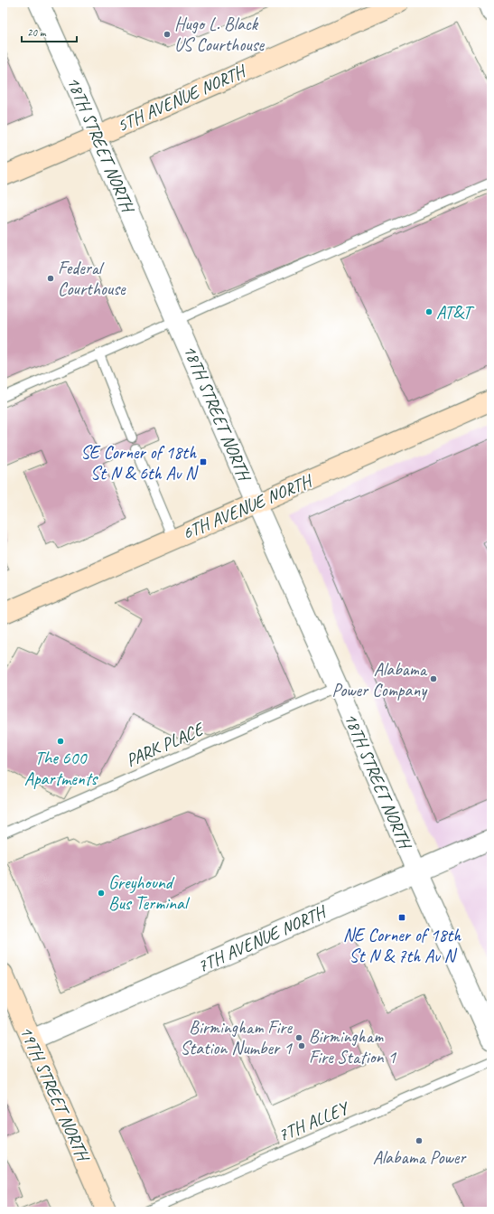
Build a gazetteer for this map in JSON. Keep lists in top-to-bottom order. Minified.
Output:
{"streets":{"main road":["5TH AVENUE NORTH","6TH AVENUE NORTH","19TH STREET NORTH"],"street":["18TH STREET NORTH","7TH AVENUE NORTH"],"lane":["PARK PLACE","7TH ALLEY"]},"crossings":[["5TH AVENUE NORTH","18TH STREET NORTH"],["18TH STREET NORTH","6TH AVENUE NORTH"],["18TH STREET NORTH","PARK PLACE"],["18TH STREET NORTH","7TH AVENUE NORTH"],["7TH AVENUE NORTH","19TH STREET NORTH"]],"places":{"other":["Hugo L. Black US Courthouse","Federal Courthouse","AT&T","Alabama Power Company","The 600 Apartments","Greyhound Bus Terminal","Birmingham Fire Station Number 1","Birmingham Fire Station 1","Alabama Power"],"transit":["SE Corner of 18th St N & 6th Av N","NE Corner of 18th St N & 7th Av N"]},"scale_bar":"20 m"}
